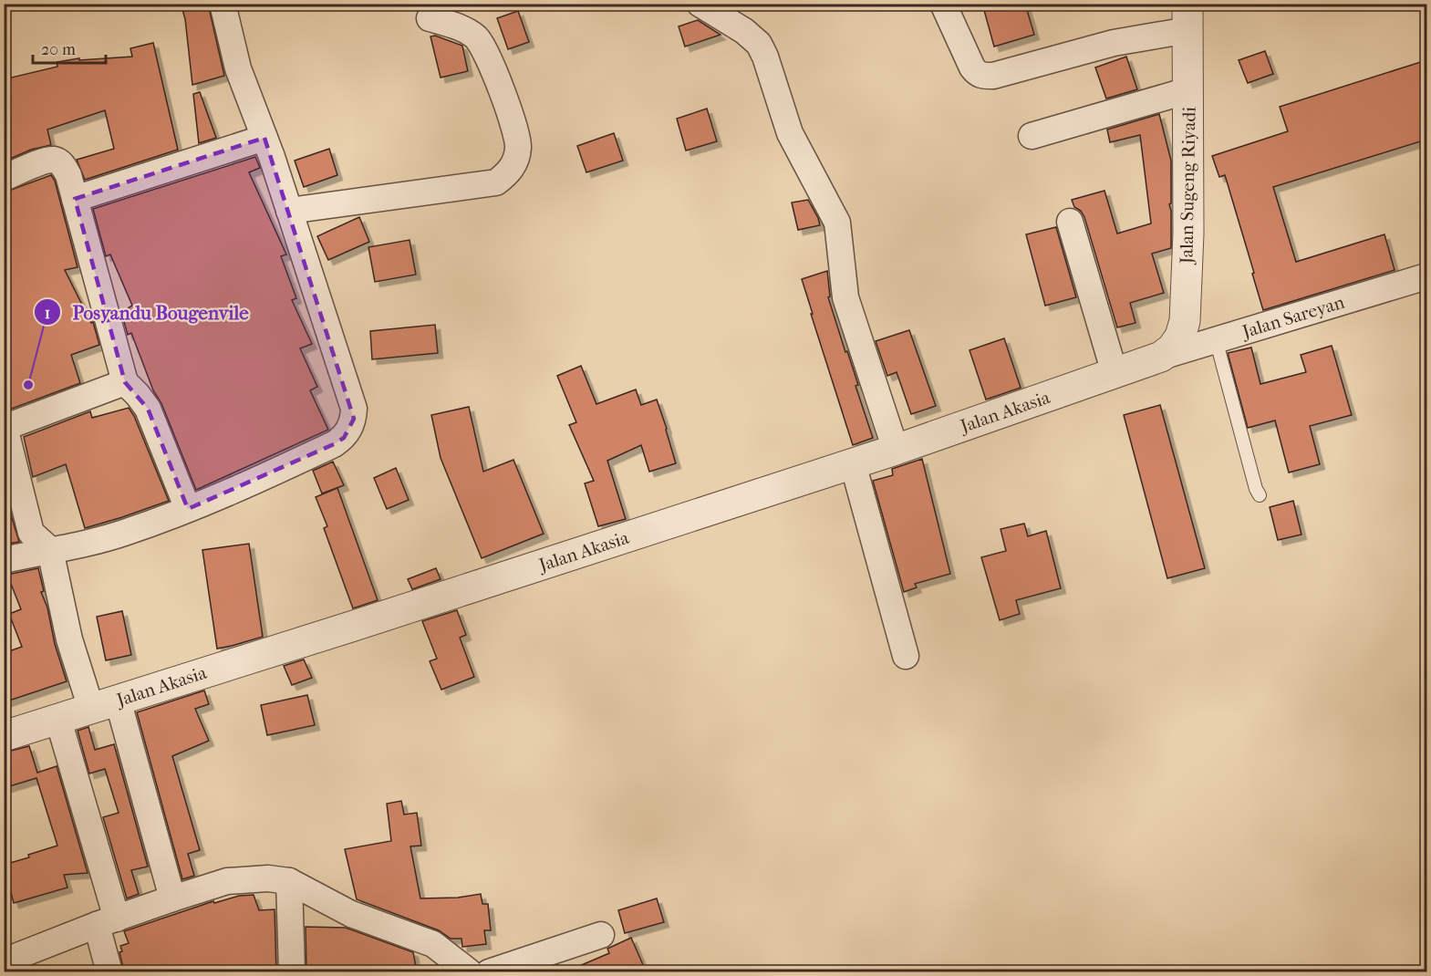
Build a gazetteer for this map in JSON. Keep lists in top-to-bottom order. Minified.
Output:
{"streets":{"street":["Jalan Sugeng Riyadi","Jalan Sareyan","Jalan Akasia"]},"crossings":[["Jalan Sugeng Riyadi","Jalan Sareyan"],["Jalan Sugeng Riyadi","Jalan Akasia"],["Jalan Sareyan","Jalan Akasia"]],"places":["Posyandu Bougenvile"],"scale_bar":"20 m"}
